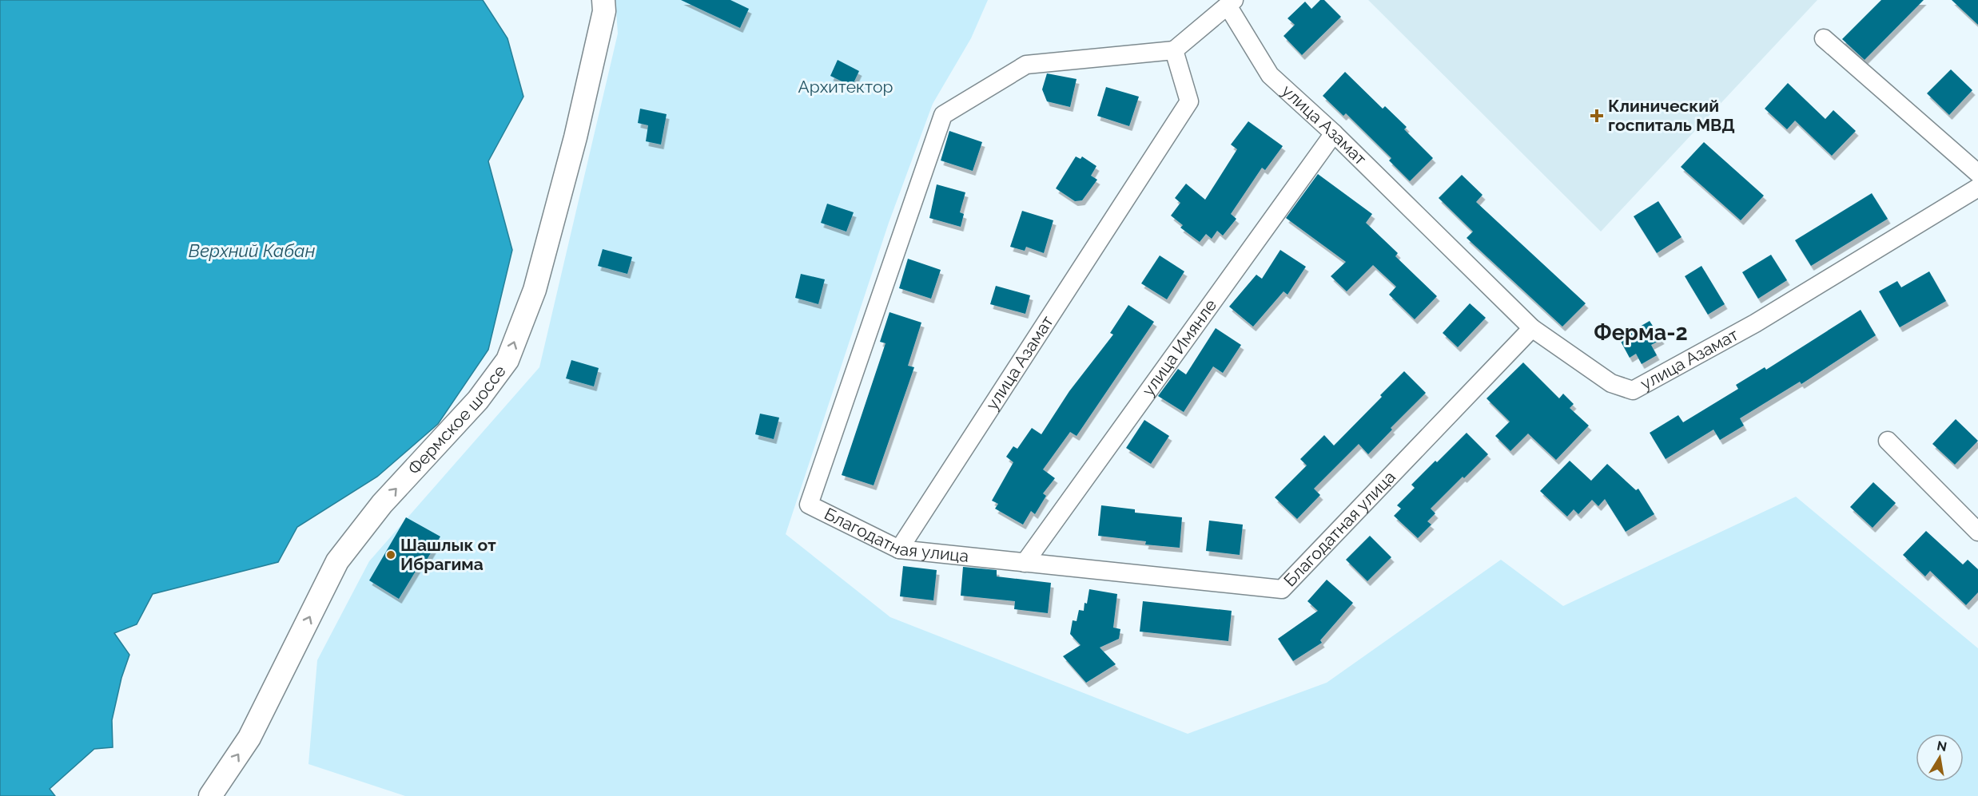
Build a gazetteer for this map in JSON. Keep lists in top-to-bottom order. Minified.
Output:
{"streets":{"street":["улица Азамат","улица Имянле","Фермское шоссе","Благодатная улица"]},"crossings":[["улица Азамат","улица Имянле"],["улица Азамат","Благодатная улица"],["улица Имянле","Благодатная улица"]],"one_way":["Фермское шоссе"],"districts":["Ферма-2"],"water":["Верхний Кабан"],"parks":["Архитектор"],"places":{"health":["Клинический госпиталь МВД"],"other":["Шашлык от Ибрагима"]},"north":"top"}
